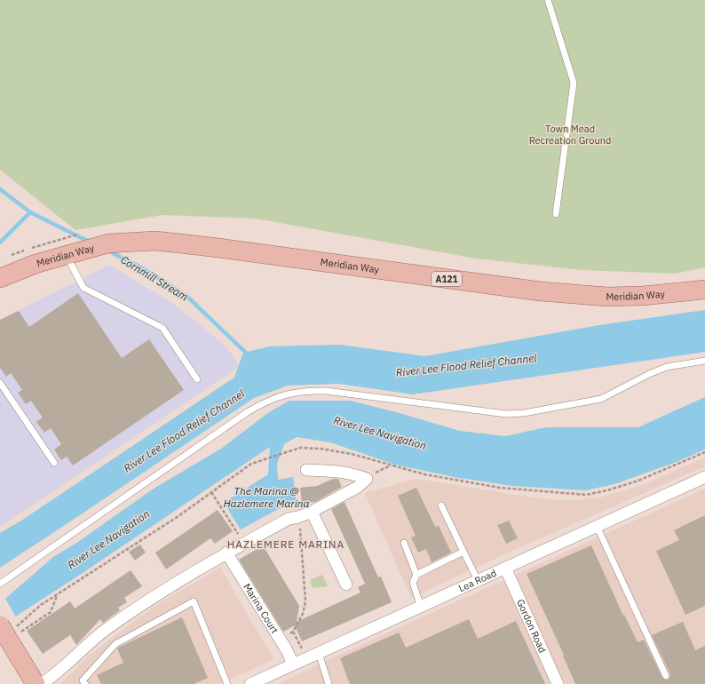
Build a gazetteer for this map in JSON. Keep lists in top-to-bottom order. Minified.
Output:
{"streets":{"main road":["Meridian Way","A121"],"street":["Lea Road","Marina Court","Gordon Road"]},"crossings":[["Lea Road","Marina Court"],["Lea Road","Gordon Road"]],"districts":["HAZLEMERE MARINA"],"water":["Cornmill Stream","River Lee Flood Relief Channel","River Lee Navigation","The Marina @ Hazlemere Marina"],"parks":["Town Mead Recreation Ground"]}
